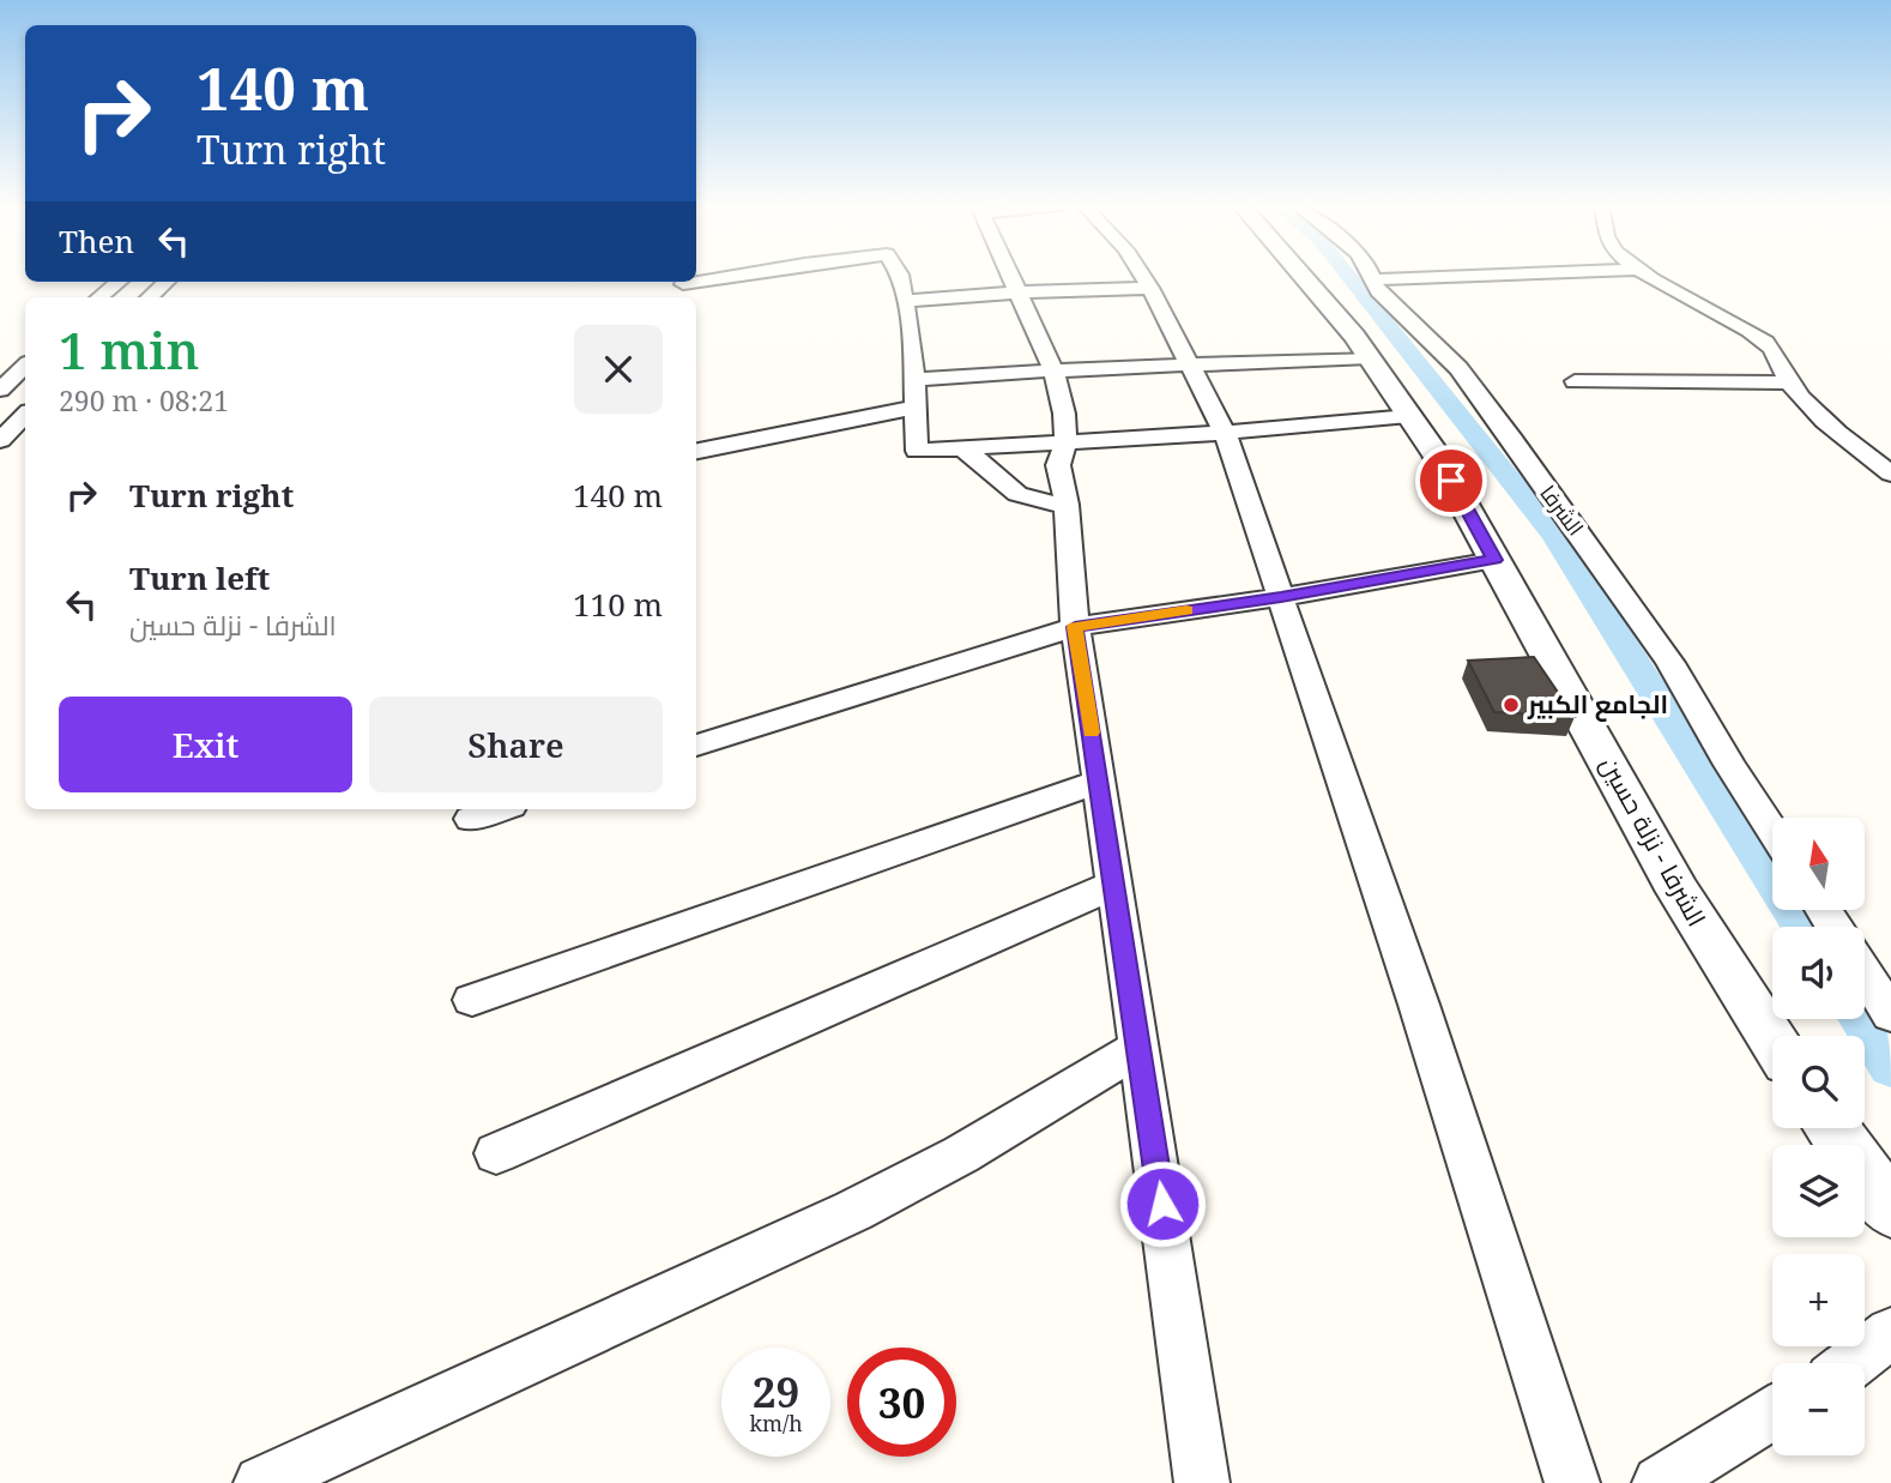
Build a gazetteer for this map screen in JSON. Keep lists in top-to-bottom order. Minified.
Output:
{"streets":{"street":["الشرفا","الشرفا - نزلة حسين"]},"places":["الجامع الكبير"],"north":"top","page":{"turn":["140 m","Turn right"],"then":"Then","heading":["1 min","290 m · 08:21"],"list":[{"name":"Turn right","value":"140 m"},{"name":"Turn left","note":"الشرفا - نزلة حسين","value":"110 m"}],"buttons":["Exit","Share"],"map_buttons":["+","−"],"speed":"29 km/h","limit":"30"}}
